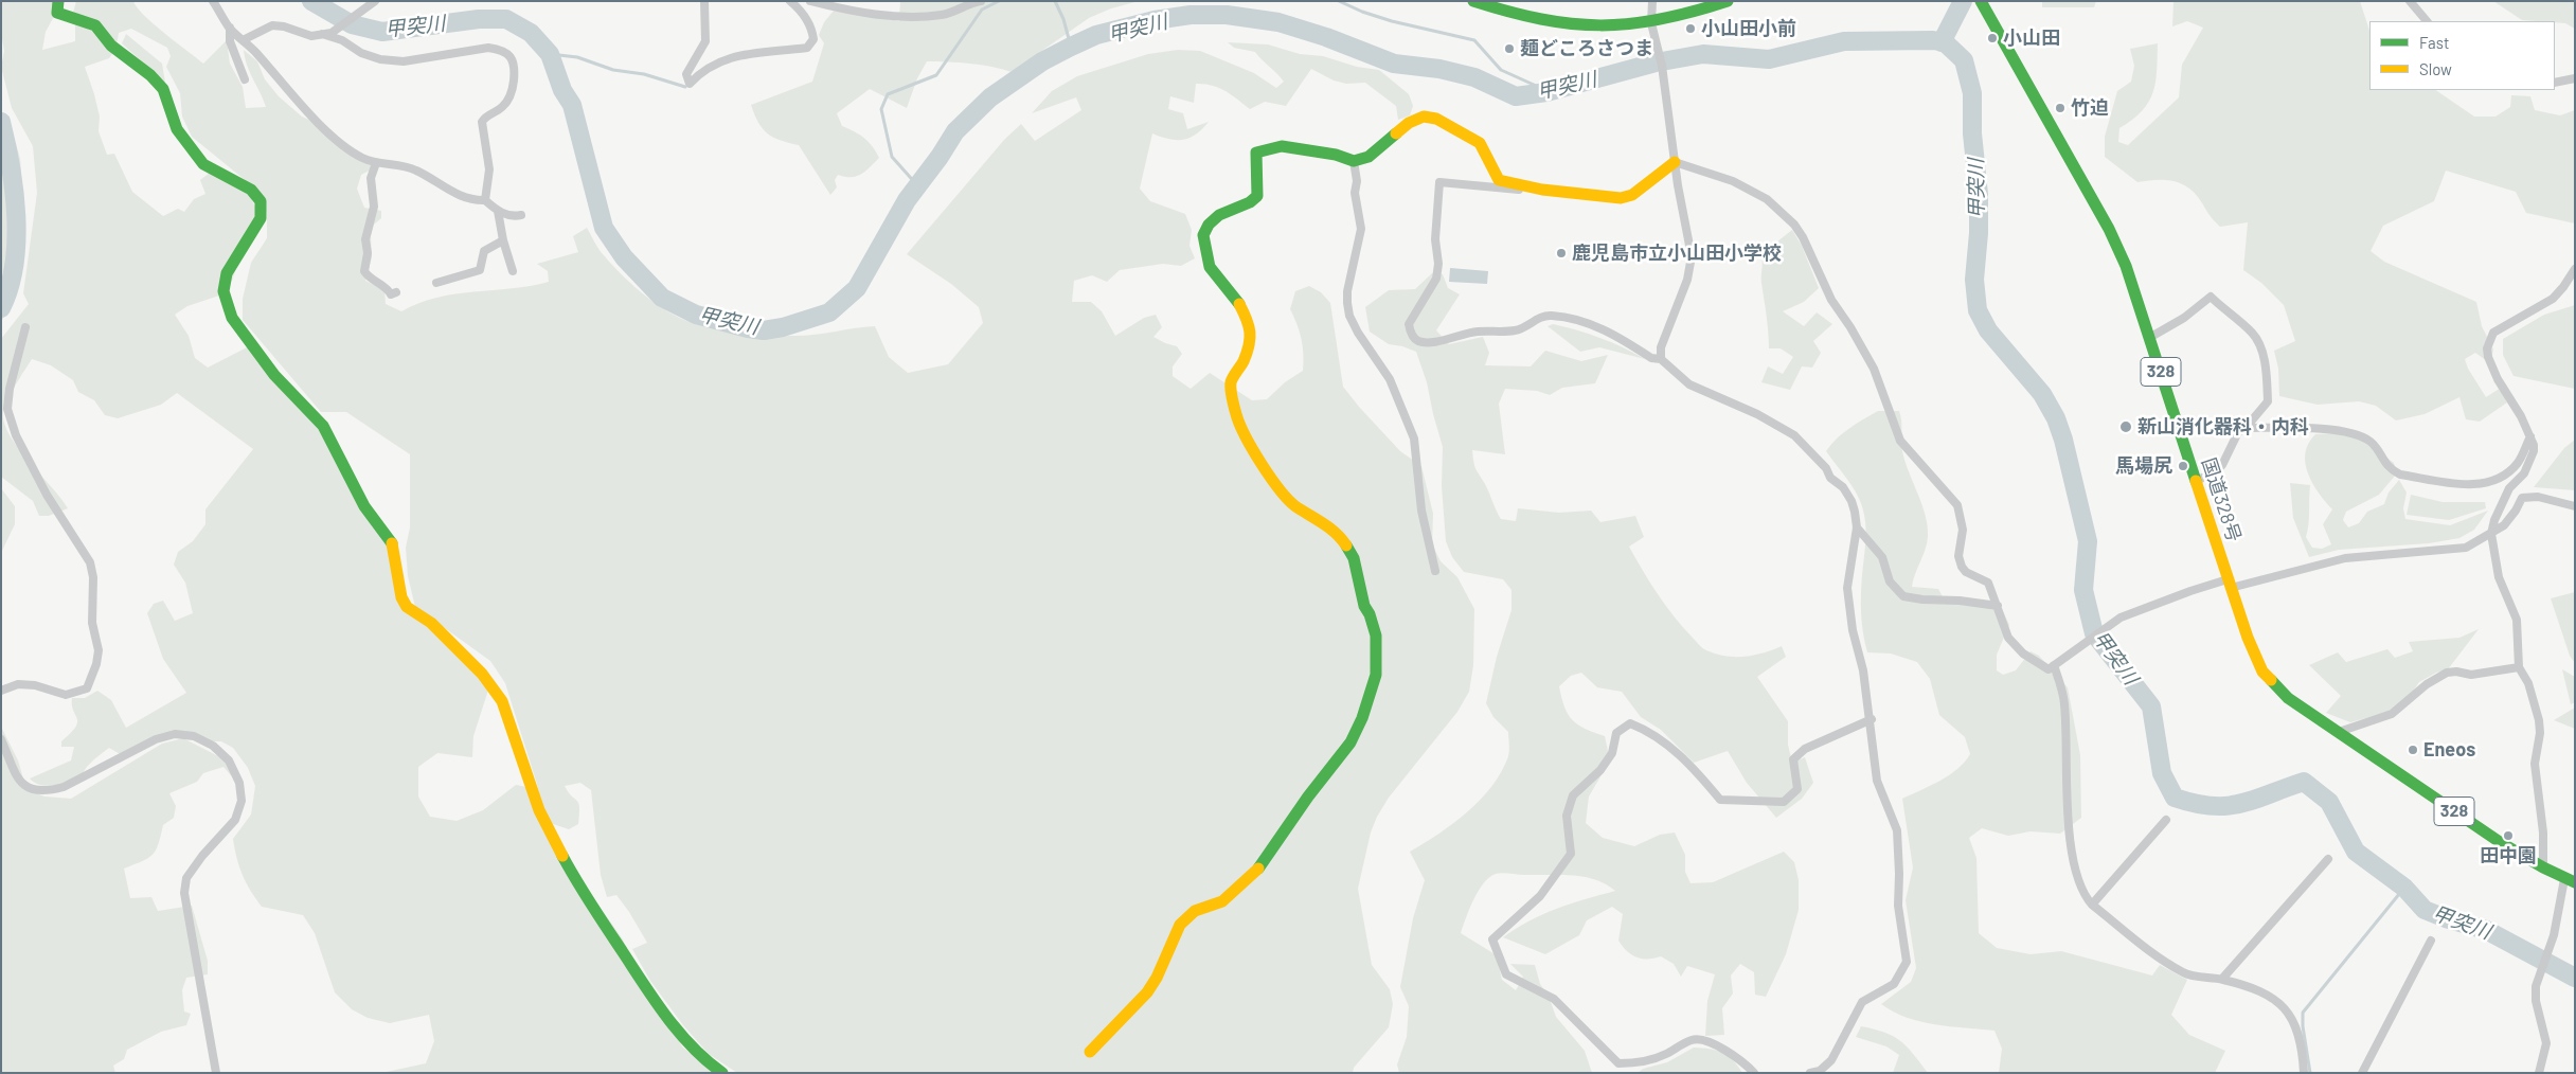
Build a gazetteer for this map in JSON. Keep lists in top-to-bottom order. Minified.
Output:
{"streets":{"main road":["328","国道328号"]},"water":["甲突川"],"places":["小山田小前","小山田","麺どころさつま","竹迫","鹿児島市立小山田小学校","新山消化器科・内科","馬場尻","Eneos","田中園"],"legend":["Fast","Slow"]}
